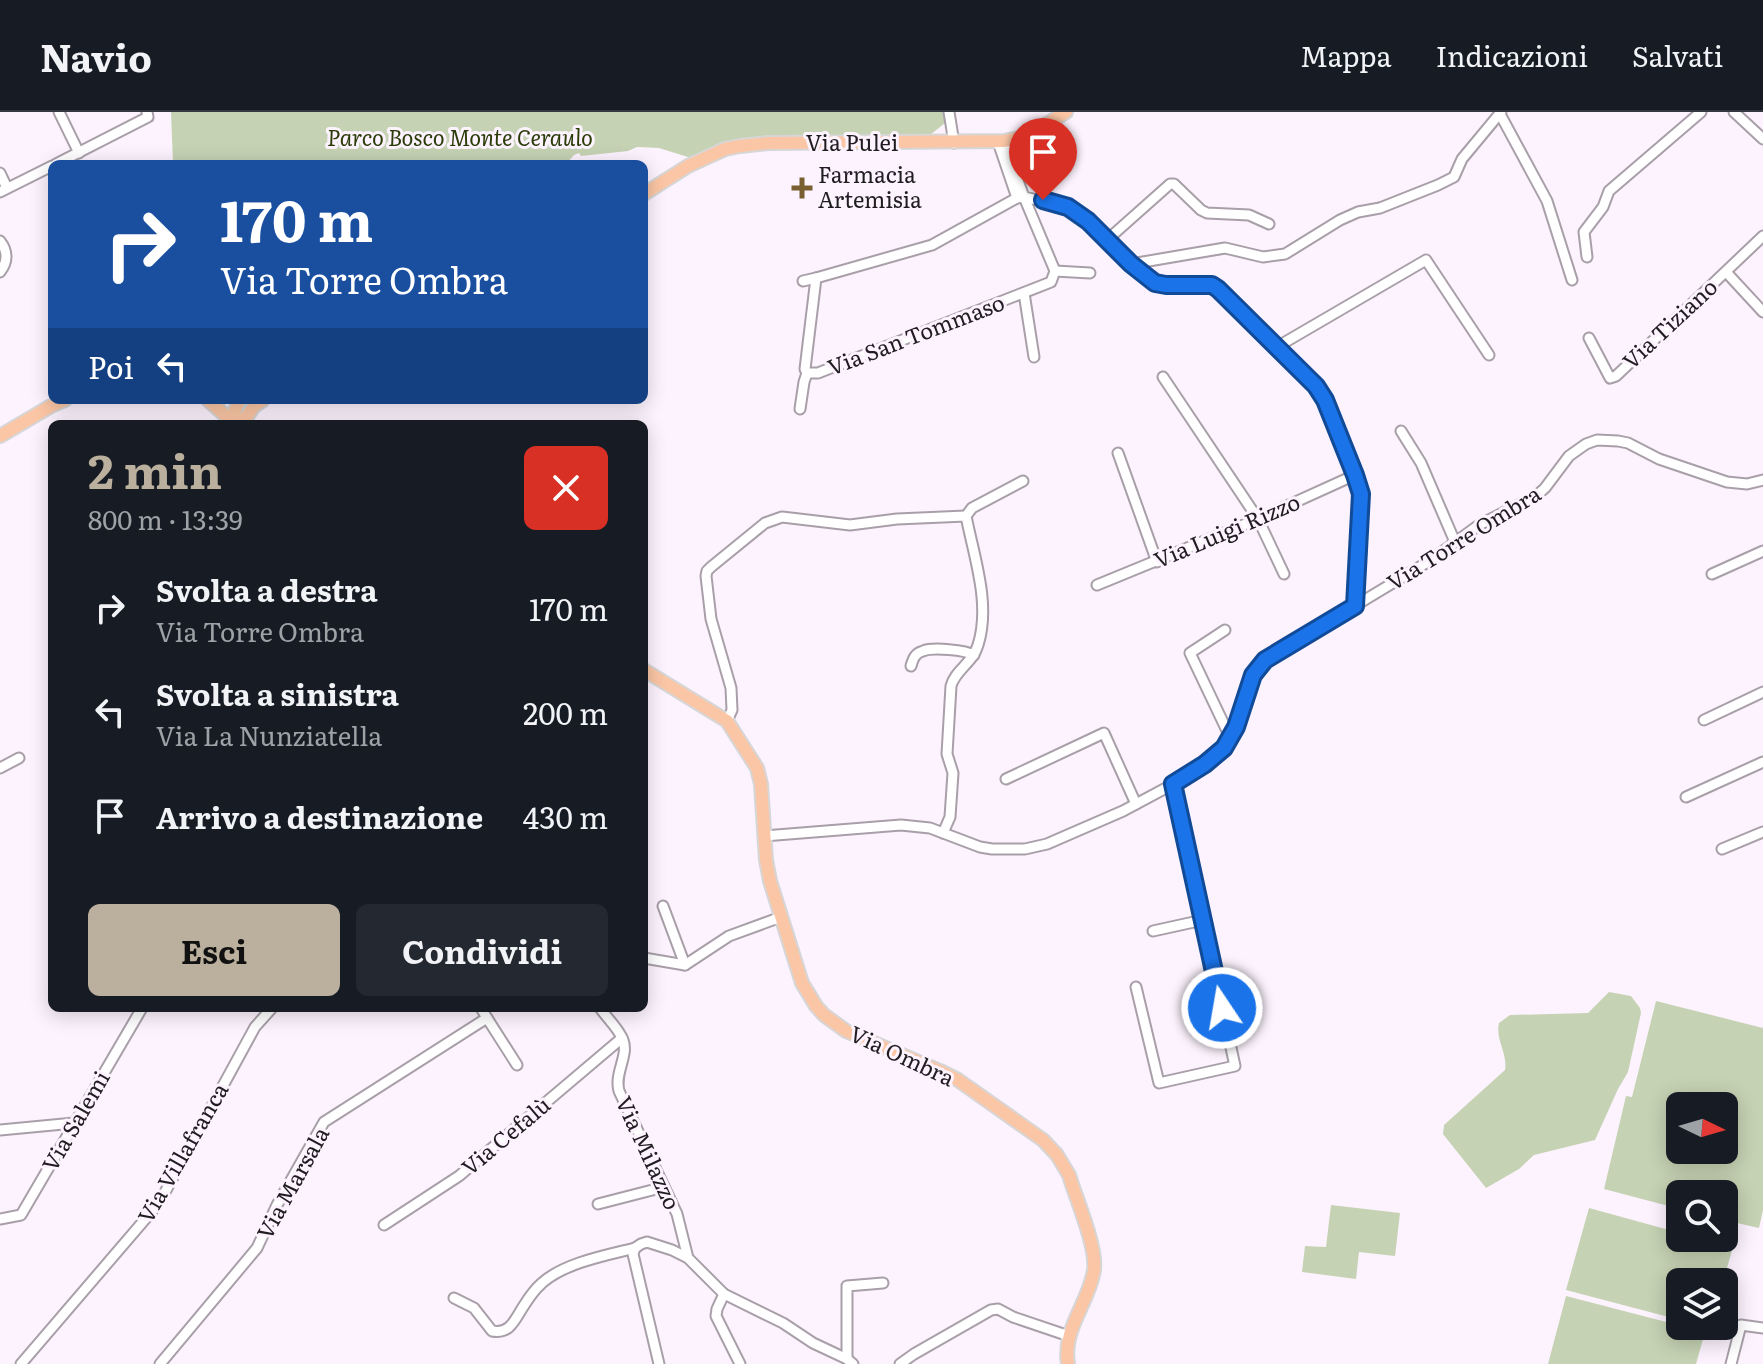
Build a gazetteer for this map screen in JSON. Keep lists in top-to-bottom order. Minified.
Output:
{"streets":{"main road":["Via Pulei","Via Ombra"],"street":["Via Tiziano","Via San Tommaso","Via Luigi Rizzo","Via Torre Ombra","Via Salemi","Via Cefalù","Via Villafranca","Via Milazzo","Via Marsala"]},"crossings":[["Via Torre Ombra","Via Ombra"],["Via Cefalù","Via Milazzo"]],"parks":["Parco Bosco Monte Ceraulo"],"places":{"health":["Farmacia Artemisia"]},"north":"right","page":{"header":"Navio","nav":["Mappa","Indicazioni","Salvati"],"turn":["170 m","Via Torre Ombra"],"then":"Poi","heading":["2 min","800 m · 13:39"],"list":[{"name":"Svolta a destra","note":"Via Torre Ombra","value":"170 m"},{"name":"Svolta a sinistra","note":"Via La Nunziatella","value":"200 m"},{"name":"Arrivo a destinazione","value":"430 m"}],"buttons":["Esci","Condividi"]}}
